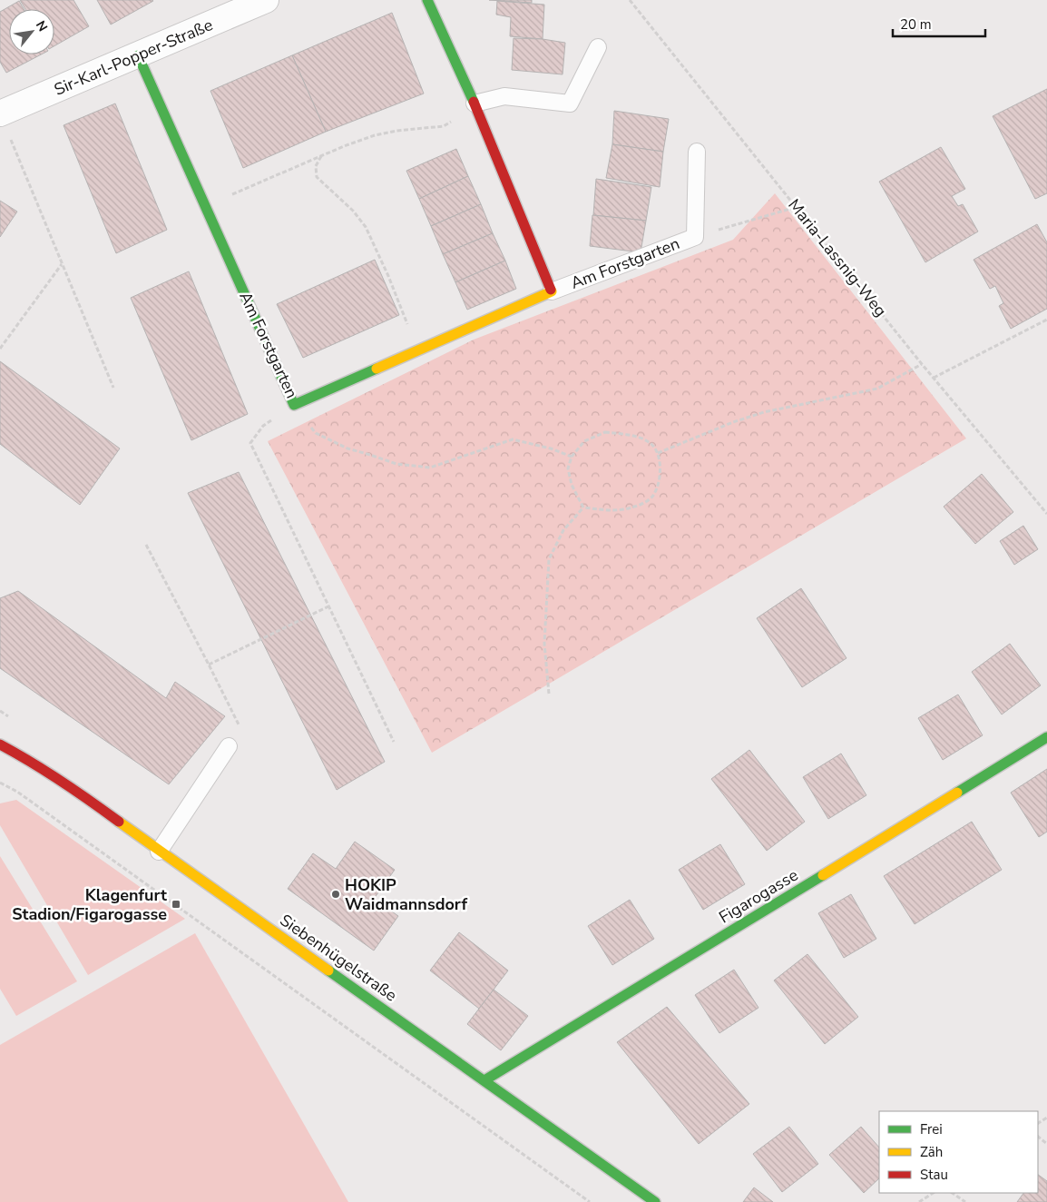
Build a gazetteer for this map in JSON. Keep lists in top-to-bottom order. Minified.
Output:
{"streets":{"street":["Sir-Karl-Popper-Straße","Am Forstgarten","Figarogasse","Siebenhügelstraße"],"path":["Maria-Lassnig-Weg"]},"crossings":[["Sir-Karl-Popper-Straße","Am Forstgarten"],["Figarogasse","Siebenhügelstraße"]],"places":{"other":["HOKIP Waidmannsdorf"],"transit":["Klagenfurt Stadion/Figarogasse"]},"legend":["Frei","Zäh","Stau"],"scale_bar":"20 m","north":"top right"}
